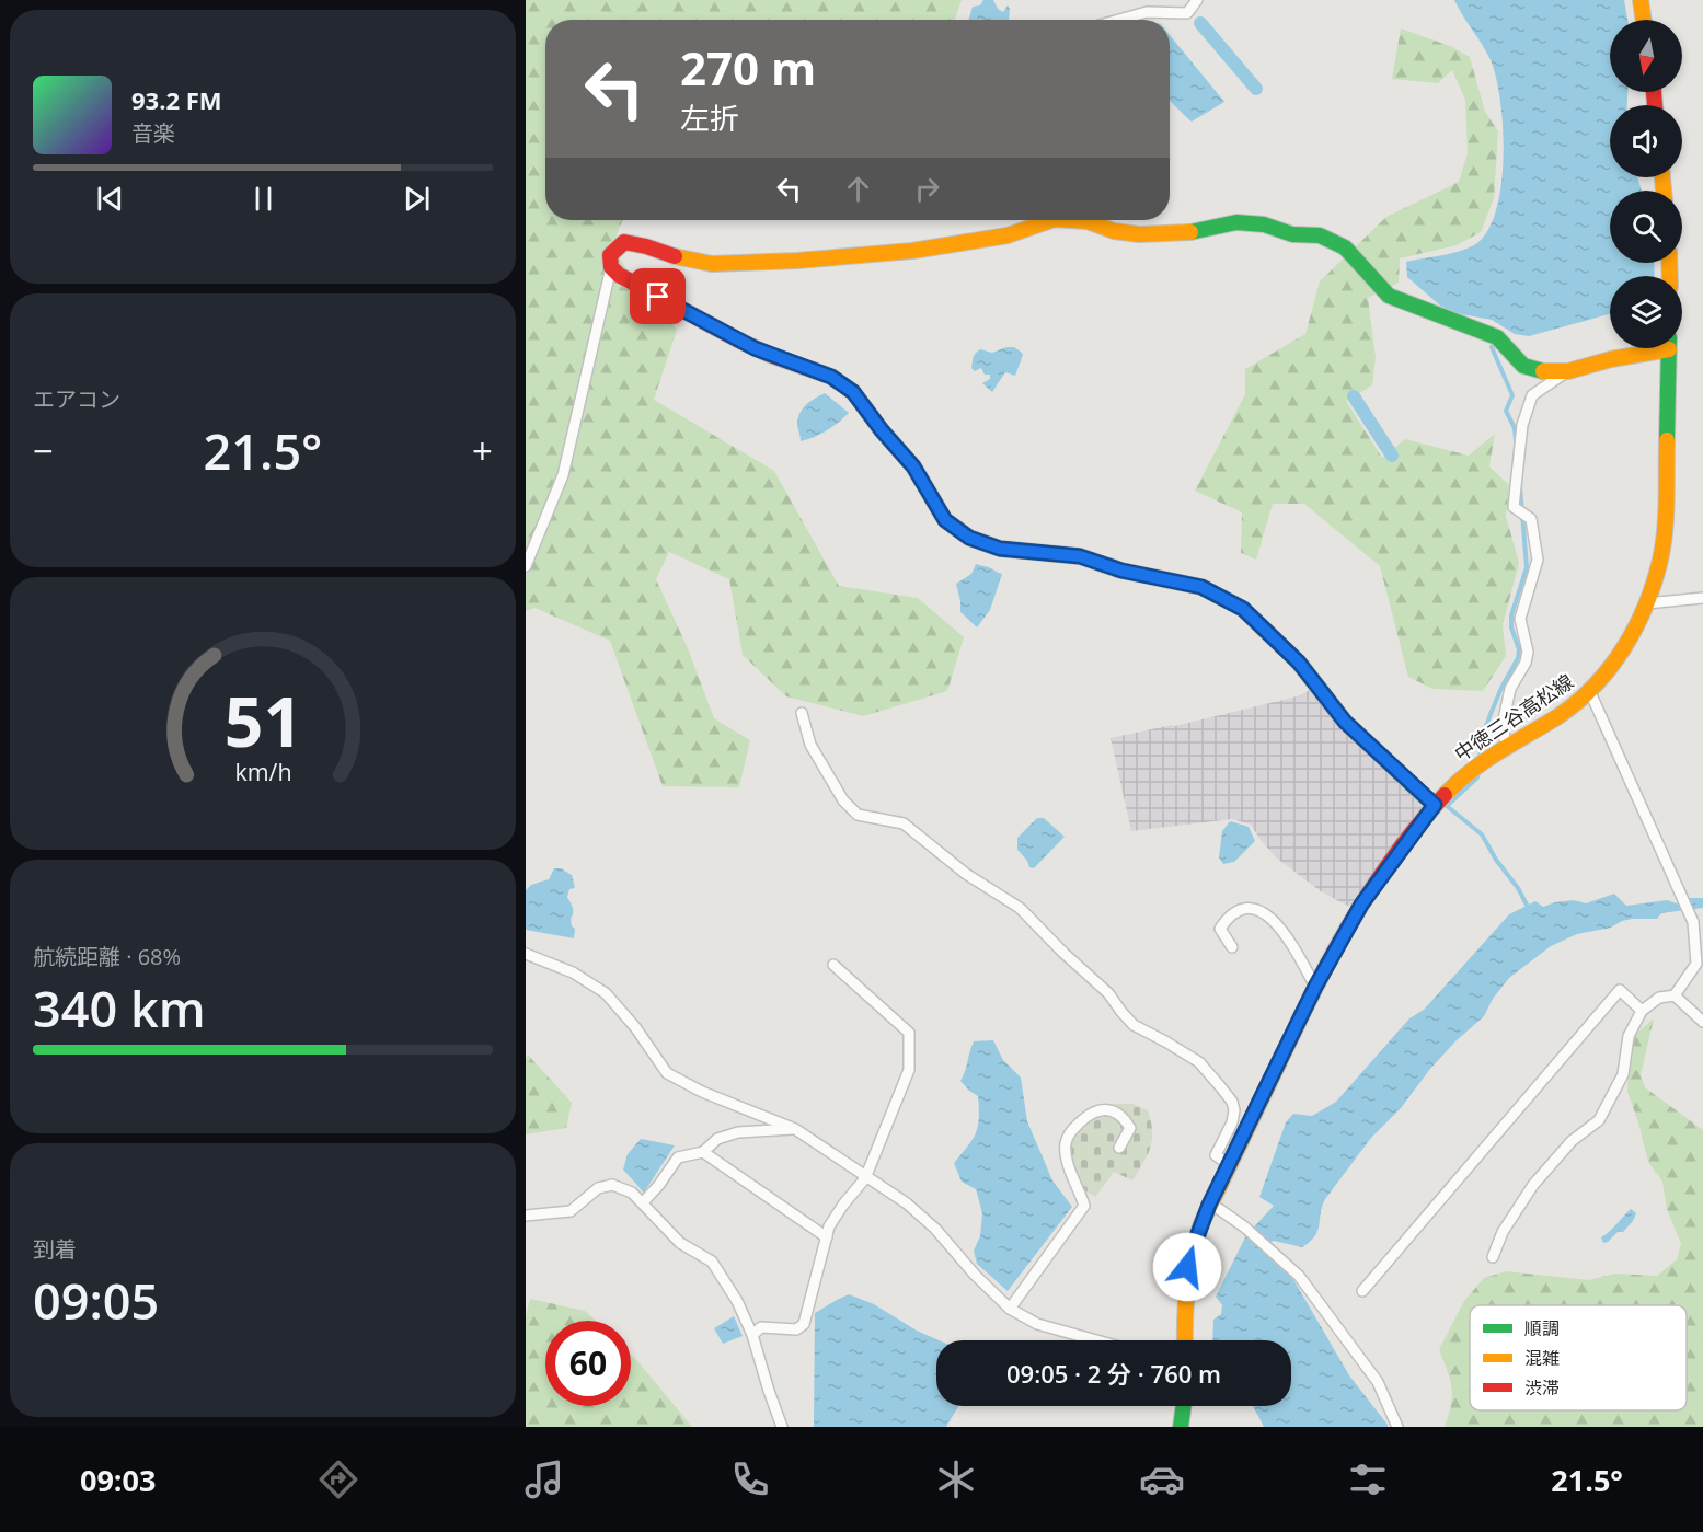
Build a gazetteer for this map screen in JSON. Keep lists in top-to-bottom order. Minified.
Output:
{"streets":{"street":["中徳三谷高松線"]},"legend":["順調","混雑","渋滞"],"north":"bottom","page":{"turn":["270 m","左折"],"song":["93.2 FM","音楽"],"tile":["エアコン",["航続距離 · 68%","340 km"],["到着","09:05"]],"heat":["−","21.5°","+"],"limit":"60","trip":"09:05 · 2 分 · 760 m","tabs":["09:03","21.5°"],"gauge":["51","km/h"]}}
